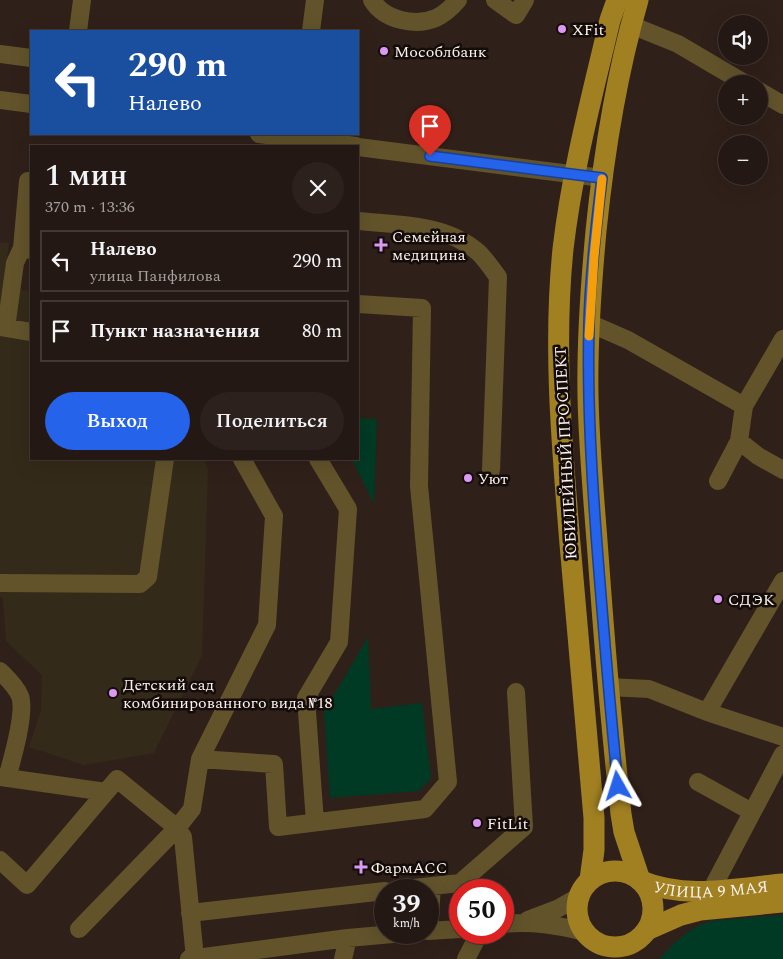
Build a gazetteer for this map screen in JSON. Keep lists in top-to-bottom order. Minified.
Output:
{"streets":{"main road":["ЮБИЛЕЙНЫЙ ПРОСПЕКТ","УЛИЦА 9 МАЯ"]},"crossings":[["ЮБИЛЕЙНЫЙ ПРОСПЕКТ","УЛИЦА 9 МАЯ"]],"places":{"other":["XFit","Мособлбанк","Уют","СДЭК","Детский сад комбинированного вида №18","FitLit"],"health":["Семейная медицина","ФармАСС"]},"page":{"map_buttons":["+","−"],"turn":["290 m","Налево"],"heading":["1 мин","370 m · 13:36"],"list":[{"name":"Налево","note":"улица Панфилова","value":"290 m"},{"name":"Пункт назначения","value":"80 m"}],"buttons":["Выход","Поделиться"],"speed":"39 km/h","limit":"50"}}
